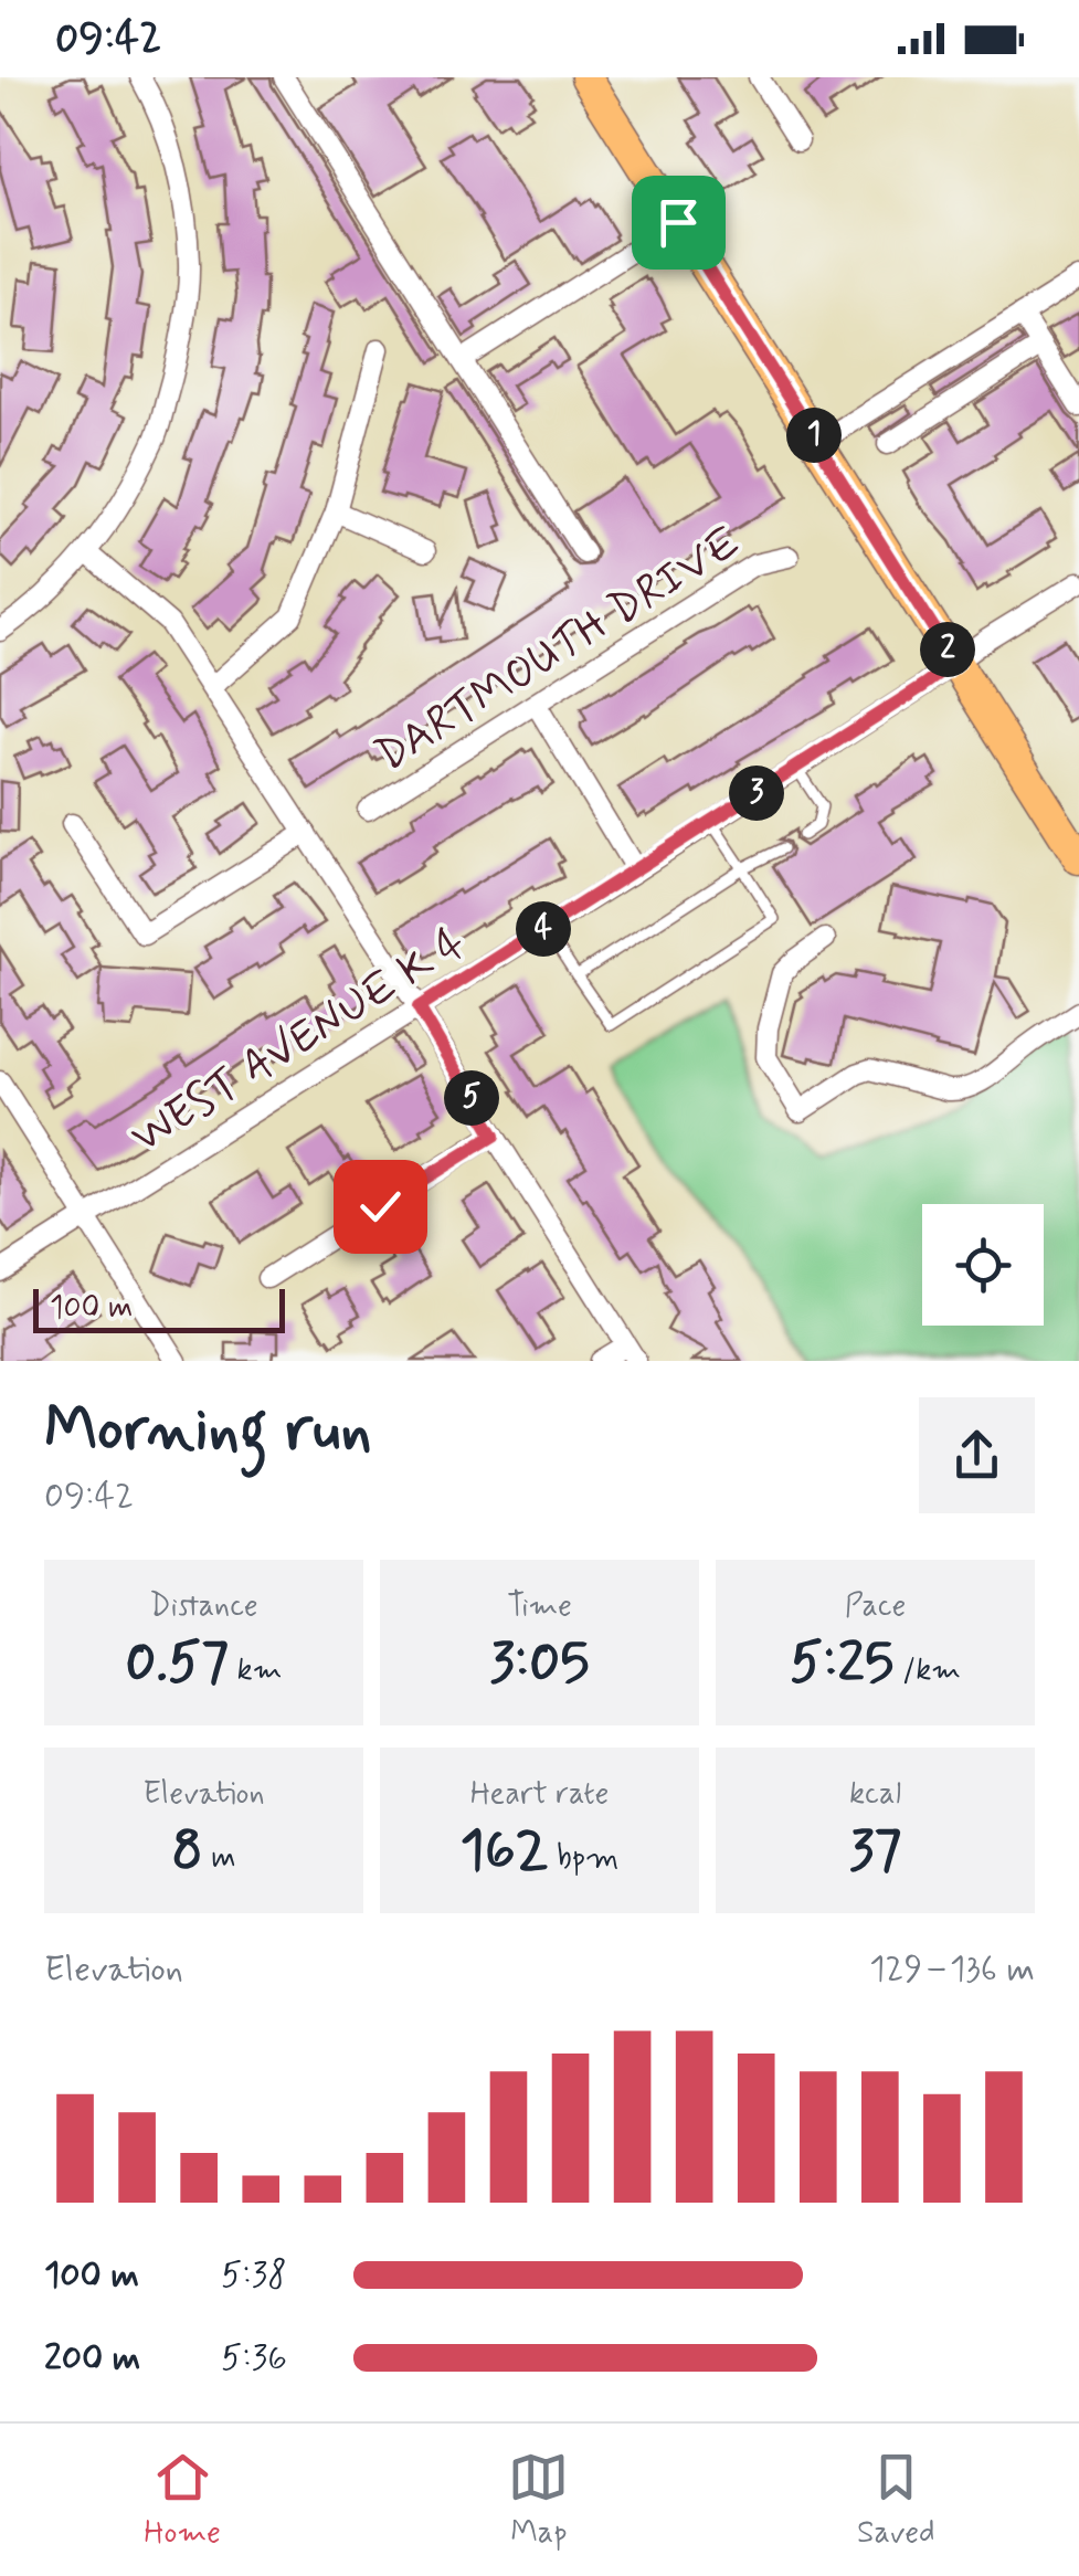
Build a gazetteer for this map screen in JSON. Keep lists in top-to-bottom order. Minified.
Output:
{"streets":{"street":["DARTMOUTH DRIVE","WEST AVENUE K 4"]},"scale_bar":"100 m","page":{"status":"09:42","pins":["1","2","3","4","5"],"scale":"100 m","heading":["Morning run","09:42"],"stats":[["Distance","0.57 km"],["Time","3:05"],["Pace","5:25 /km"],["Elevation","8 m"],["Heart rate","162 bpm"],["kcal","37"]],"chart":["Elevation","129–136 m"],"list":[{"name":"100 m","note":"5:38"},{"name":"200 m","note":"5:36"}],"tabs":["Home","Map","Saved"]}}
